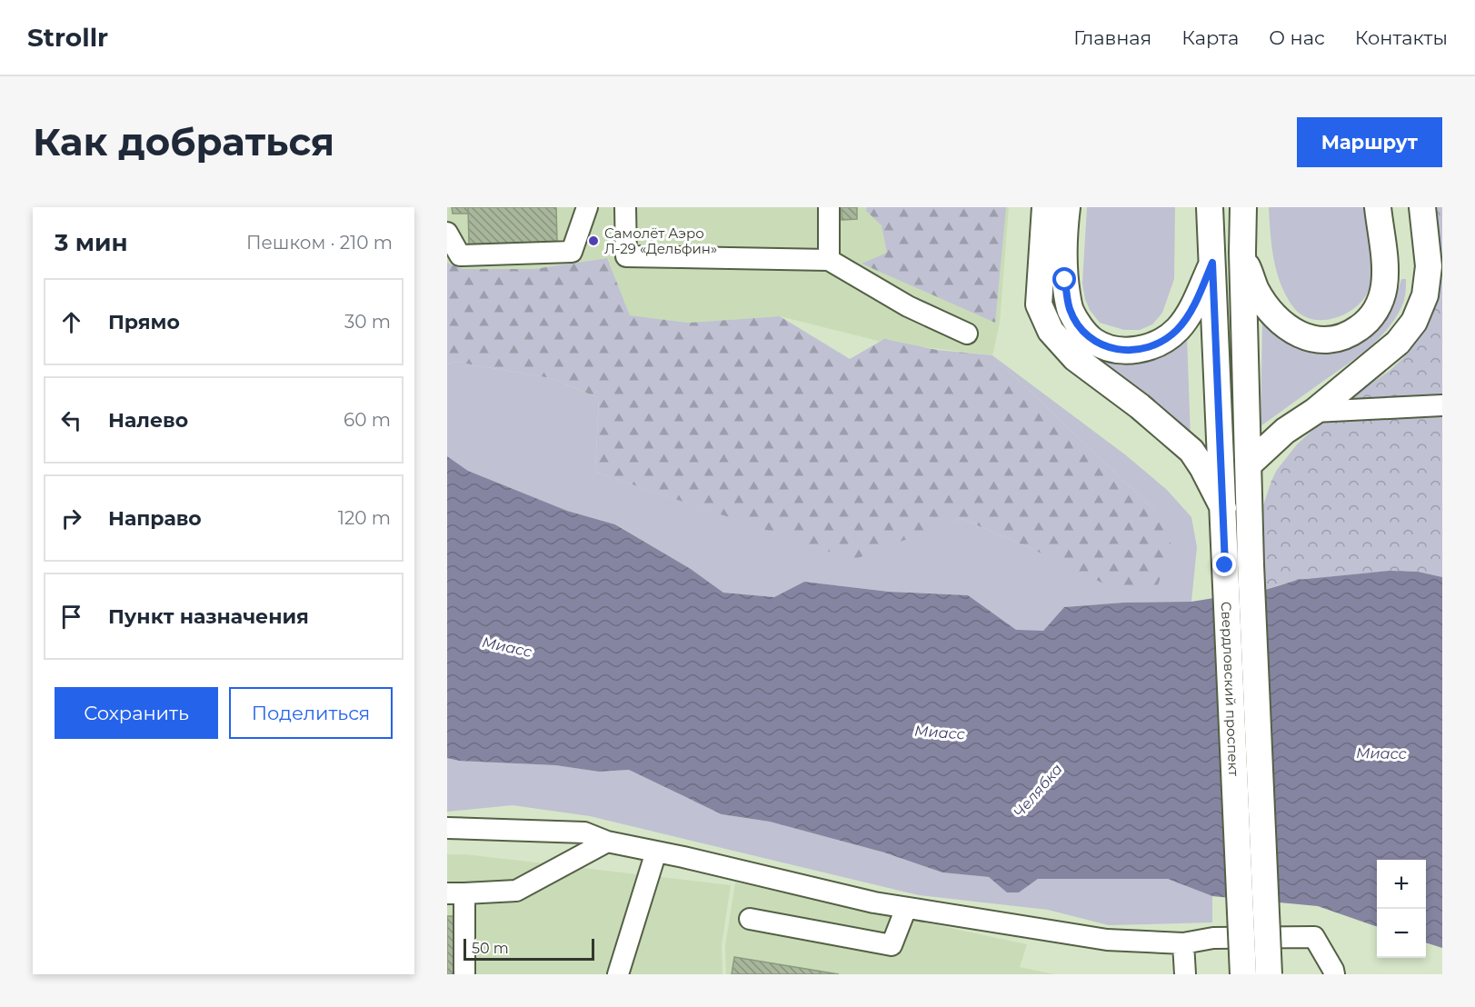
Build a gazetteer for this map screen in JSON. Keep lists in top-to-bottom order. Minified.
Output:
{"streets":{"main road":["Свердловский проспект"]},"water":["Миасс","Челябка"],"places":["Самолёт Аэро Л-29 «Дельфин»"],"scale_bar":"50 m","page":{"header":"Strollr","nav":["Главная","Карта","О нас","Контакты"],"buttons":["Маршрут",["Сохранить","Поделиться"]],"title":"Как добраться","heading":["3 мин","Пешком · 210 m"],"list":[["Прямо","30 m"],["Налево","60 m"],["Направо","120 m"],"Пункт назначения"],"map_buttons":["+","−"],"scale":"50 m"}}
